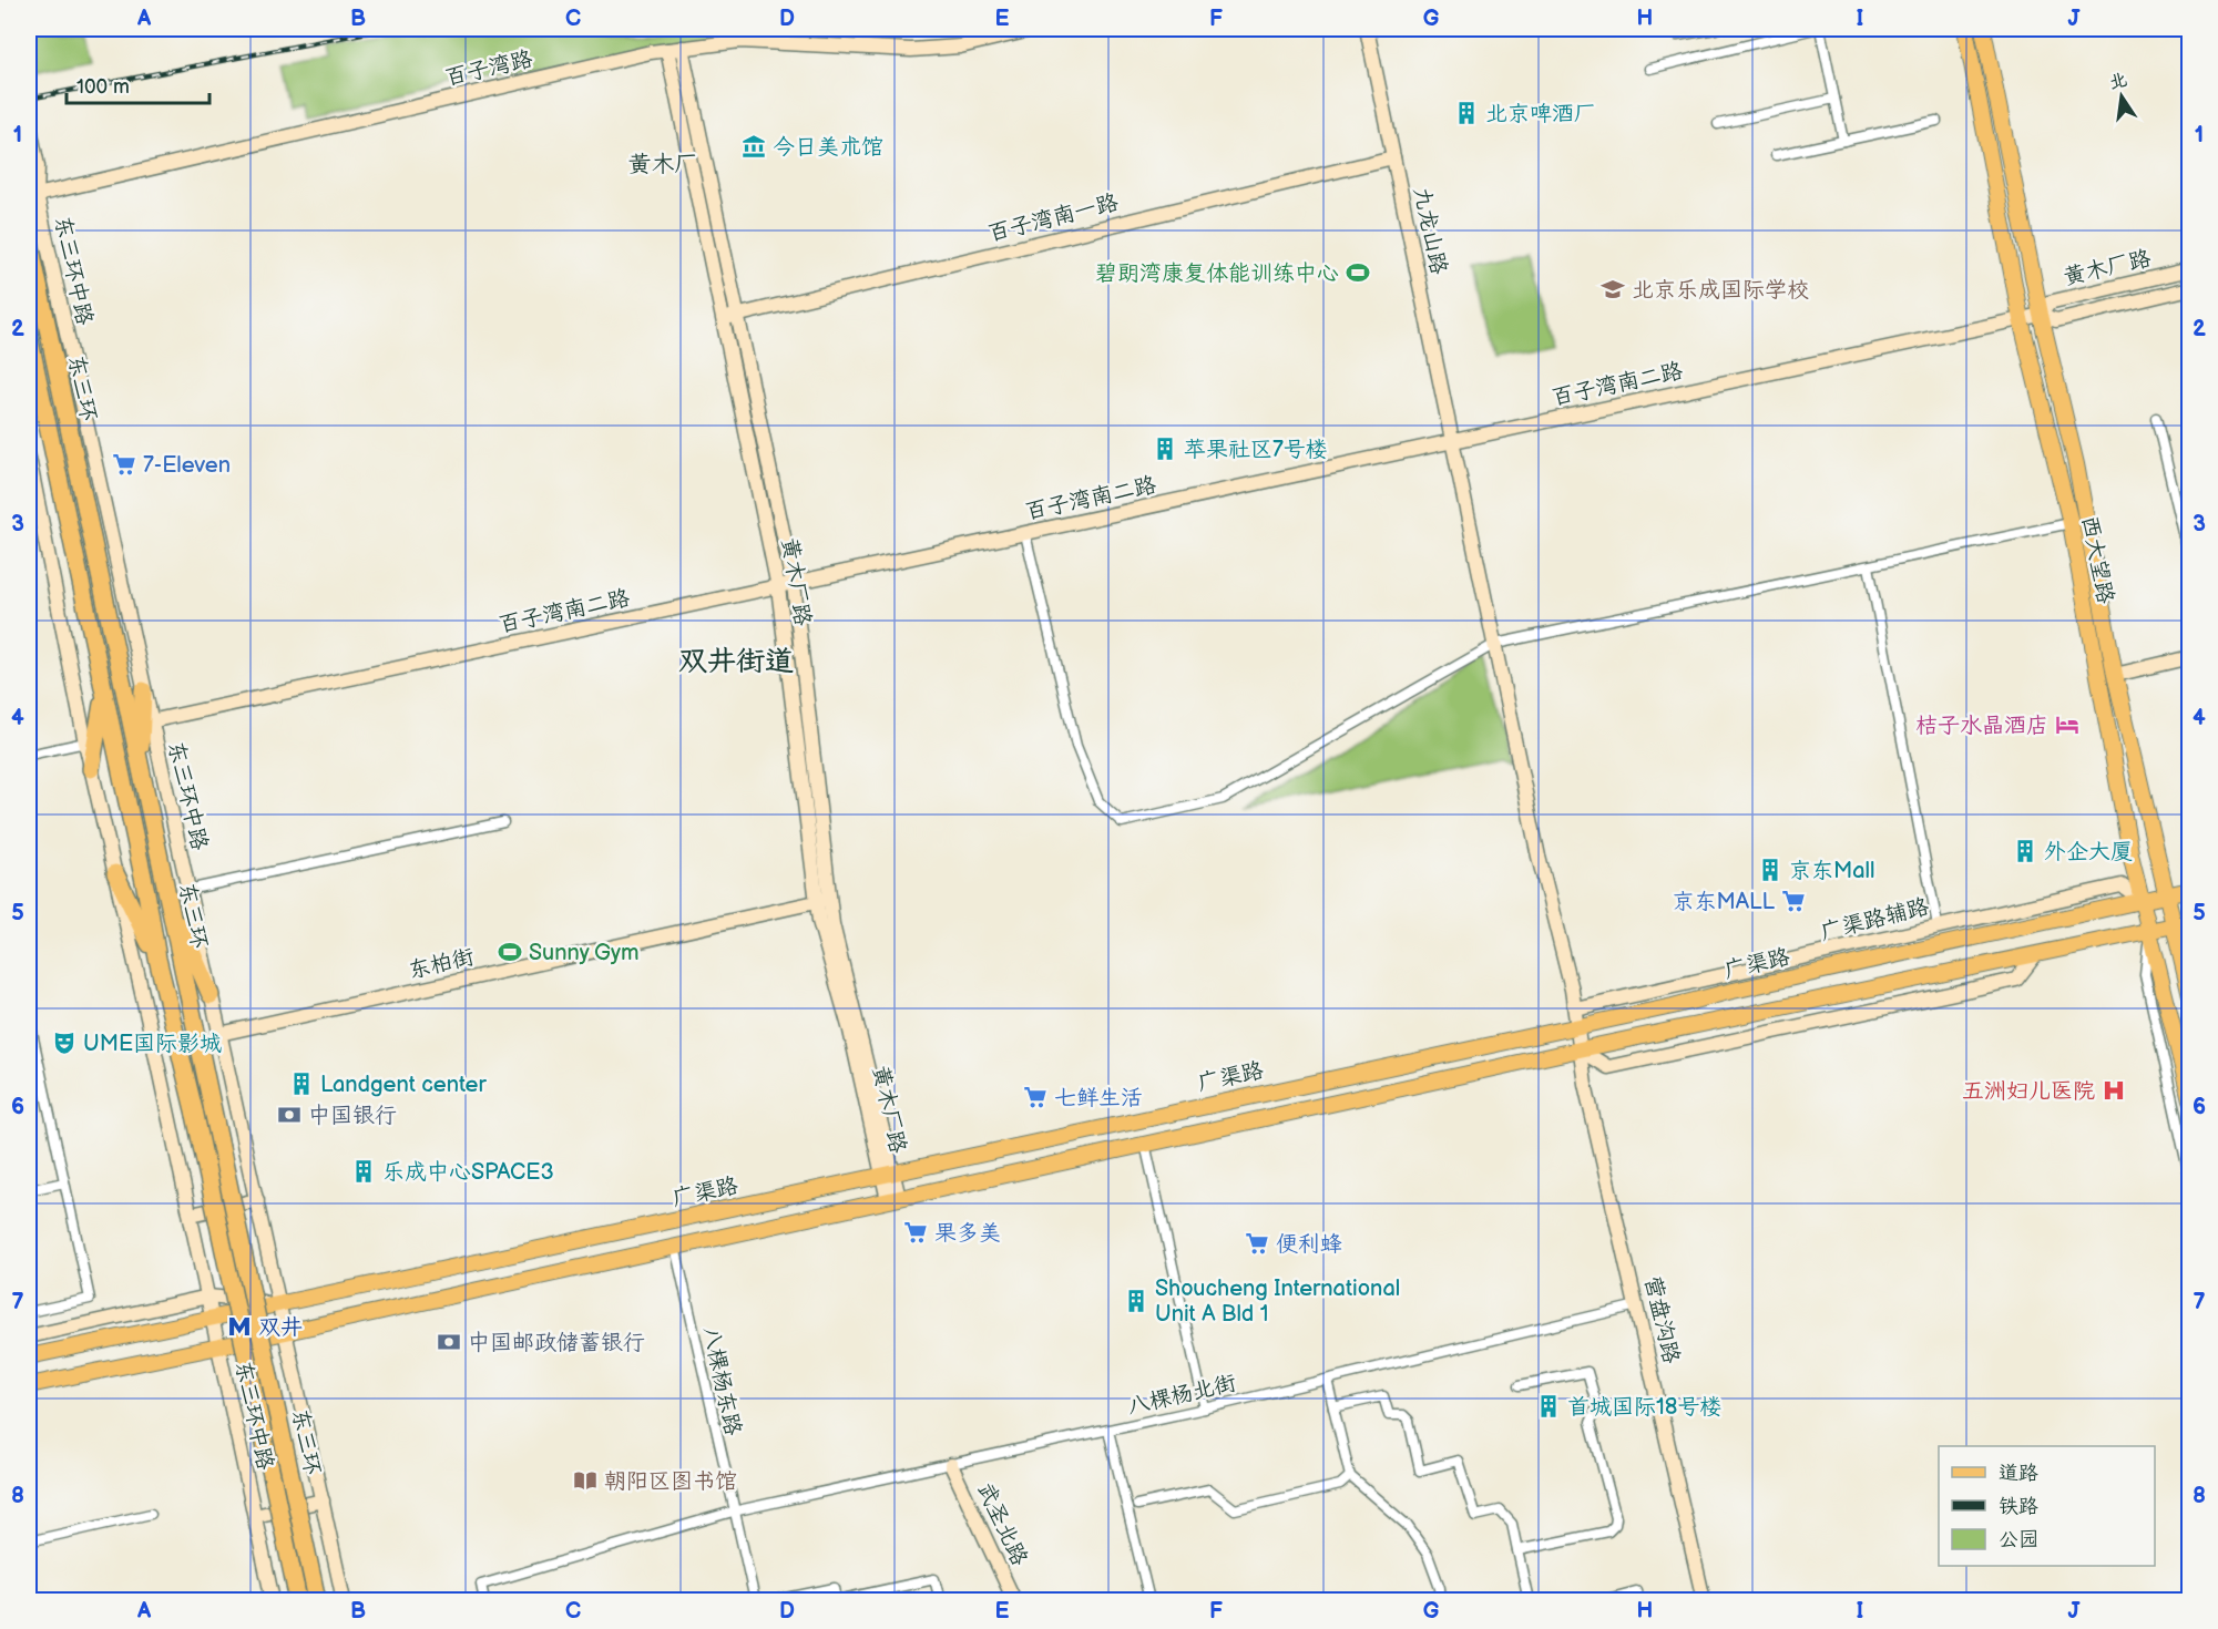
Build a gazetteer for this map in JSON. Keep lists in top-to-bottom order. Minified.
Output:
{"streets":{"highway":["东三环"],"main road":["西大望路","广渠路"],"street":["百子湾路","百子湾南一路","九龙山路","黄木厂路","东三环中路","百子湾南二路","广渠路辅路","东柏街","营盘沟路","八棵杨东路","八棵杨北街","武圣北路"]},"crossings":[["百子湾路","黄木厂路"],["百子湾路","东三环中路"],["百子湾南一路","九龙山路"],["百子湾南一路","黄木厂路"],["九龙山路","百子湾南二路"],["九龙山路","营盘沟路"],["黄木厂路","百子湾南二路"],["黄木厂路","西大望路"],["黄木厂路","东柏街"],["黄木厂路","广渠路"],["东三环中路","百子湾南二路"],["东三环中路","东柏街"],["东三环中路","广渠路"],["百子湾南二路","西大望路"],["西大望路","广渠路辅路"],["西大望路","广渠路"],["广渠路辅路","广渠路"],["广渠路辅路","营盘沟路"],["广渠路","营盘沟路"],["营盘沟路","八棵杨北街"],["八棵杨东路","八棵杨北街"],["八棵杨北街","武圣北路"]],"districts":["黄木厂","双井街道"],"places":{"building":["北京啤酒厂","苹果社区7号楼","外企大厦","京东Mall","Landgent center","乐成中心SPACE3","Shoucheng International Unit A Bld 1","首城国际18号楼"],"museum":["今日美术馆"],"sports":["碧朗湾康复体能训练中心","Sunny Gym"],"school or university":["北京乐成国际学校"],"supermarket":["7-Eleven","京东MALL","七鲜生活","果多美","便利蜂"],"hotel":["桔子水晶酒店"],"theatre":["UME国际影城"],"hospital":["五洲妇儿医院"],"bank":["中国银行","中国邮政储蓄银行"],"metro station":["双井"],"library":["朝阳区图书馆"]},"legend":["道路","铁路","公园"],"scale_bar":"100 m","north":"top","grid":{"columns":["A","B","C","D","E","F","G","H","I","J"],"rows":["1","2","3","4","5","6","7","8"]}}
